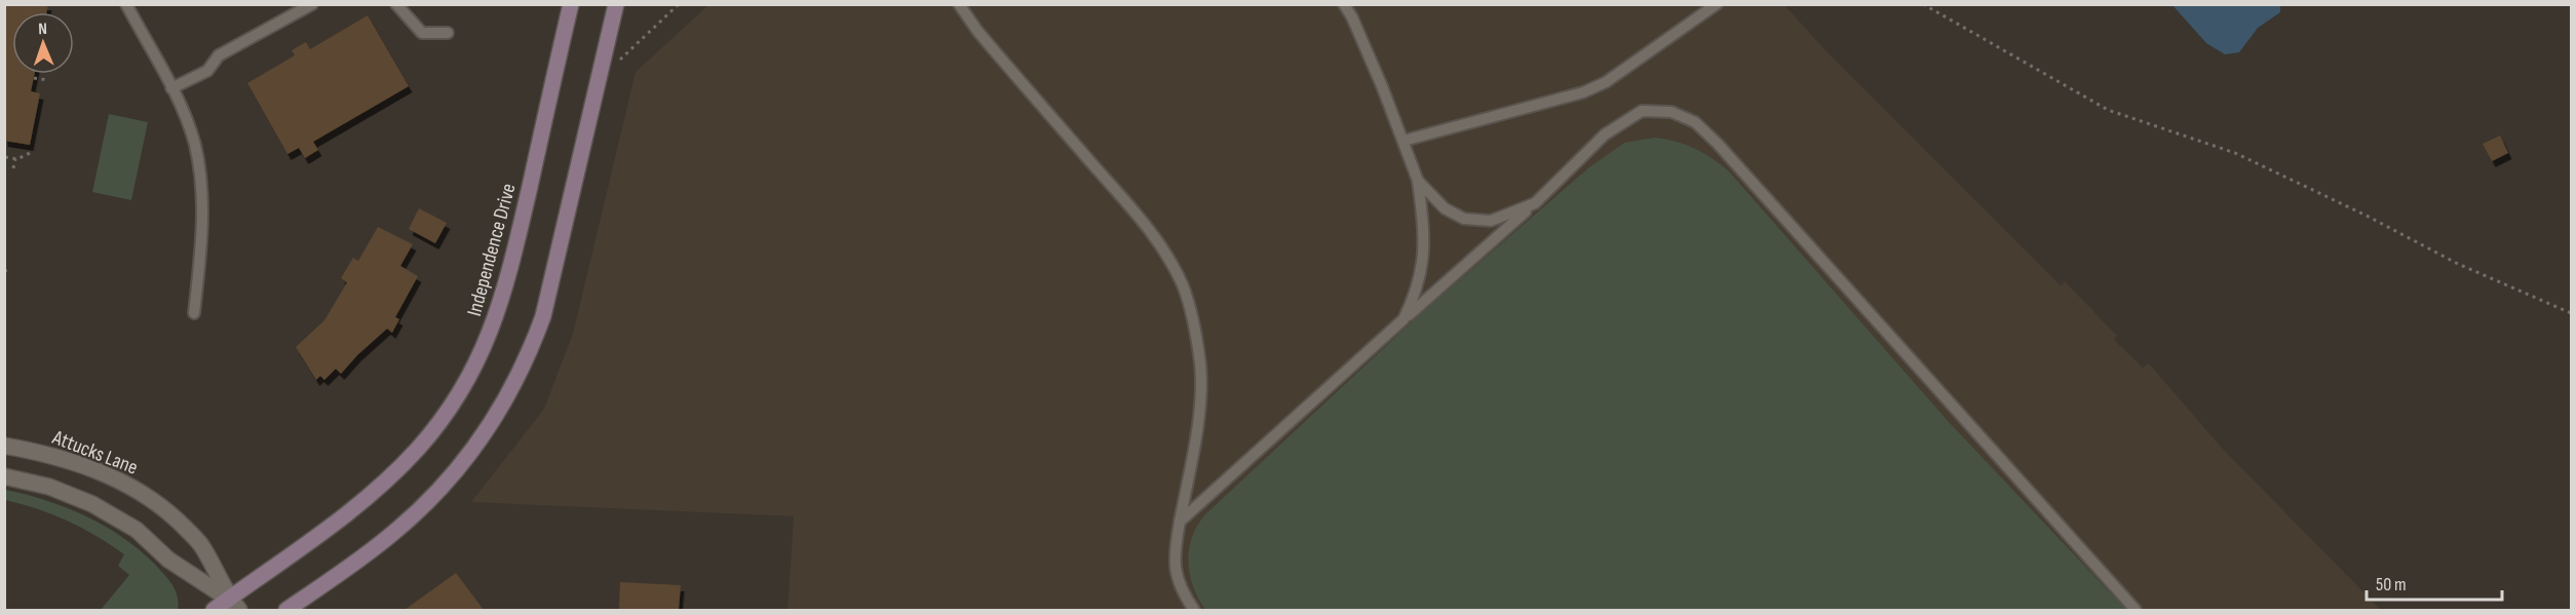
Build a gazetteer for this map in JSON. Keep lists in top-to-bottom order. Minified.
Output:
{"streets":{"street":["Independence Drive","Attucks Lane"]},"crossings":[["Independence Drive","Attucks Lane"]],"scale_bar":"50 m","north":"top"}
